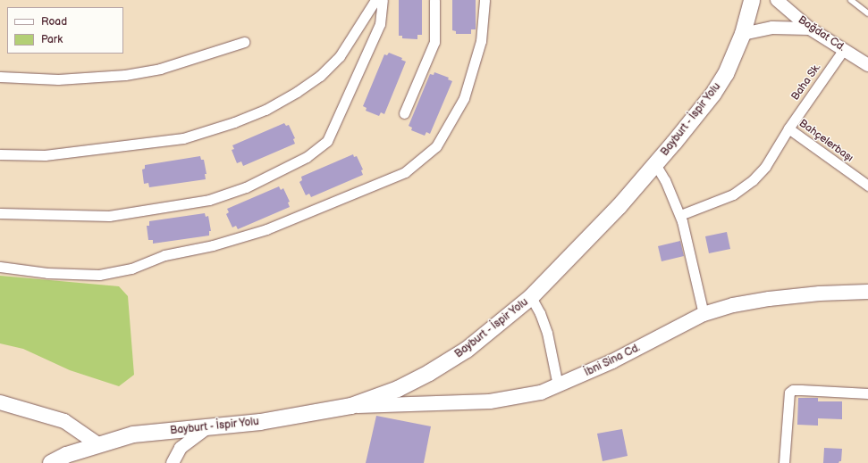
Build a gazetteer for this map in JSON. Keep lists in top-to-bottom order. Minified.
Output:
{"streets":{"main road":["Bayburt - İspir Yolu","İbni Sina Cd."],"street":["Bağdat Cd.","Baha Sk.","Bahçelerbaşı"]},"crossings":[["Bağdat Cd.","Baha Sk."],["Baha Sk.","Bahçelerbaşı"],["Bayburt - İspir Yolu","İbni Sina Cd."]],"legend":["Road","Park"]}
